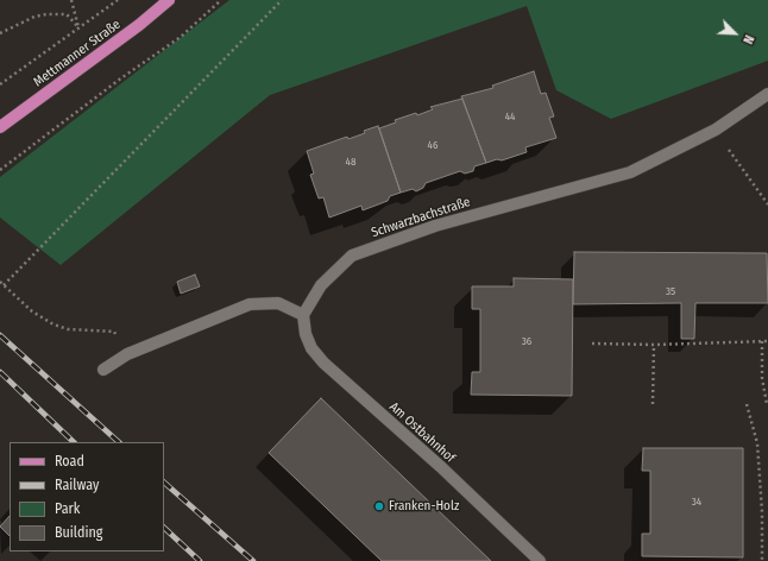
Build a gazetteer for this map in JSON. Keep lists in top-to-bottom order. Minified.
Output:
{"streets":{"main road":["Mettmanner Straße"],"street":["Schwarzbachstraße","Am Ostbahnhof"]},"crossings":[["Schwarzbachstraße","Am Ostbahnhof"]],"places":["Franken-Holz"],"house_numbers":["44","46","48","35","36","34"],"legend":["Road","Railway","Park","Building"],"north":"bottom right"}
